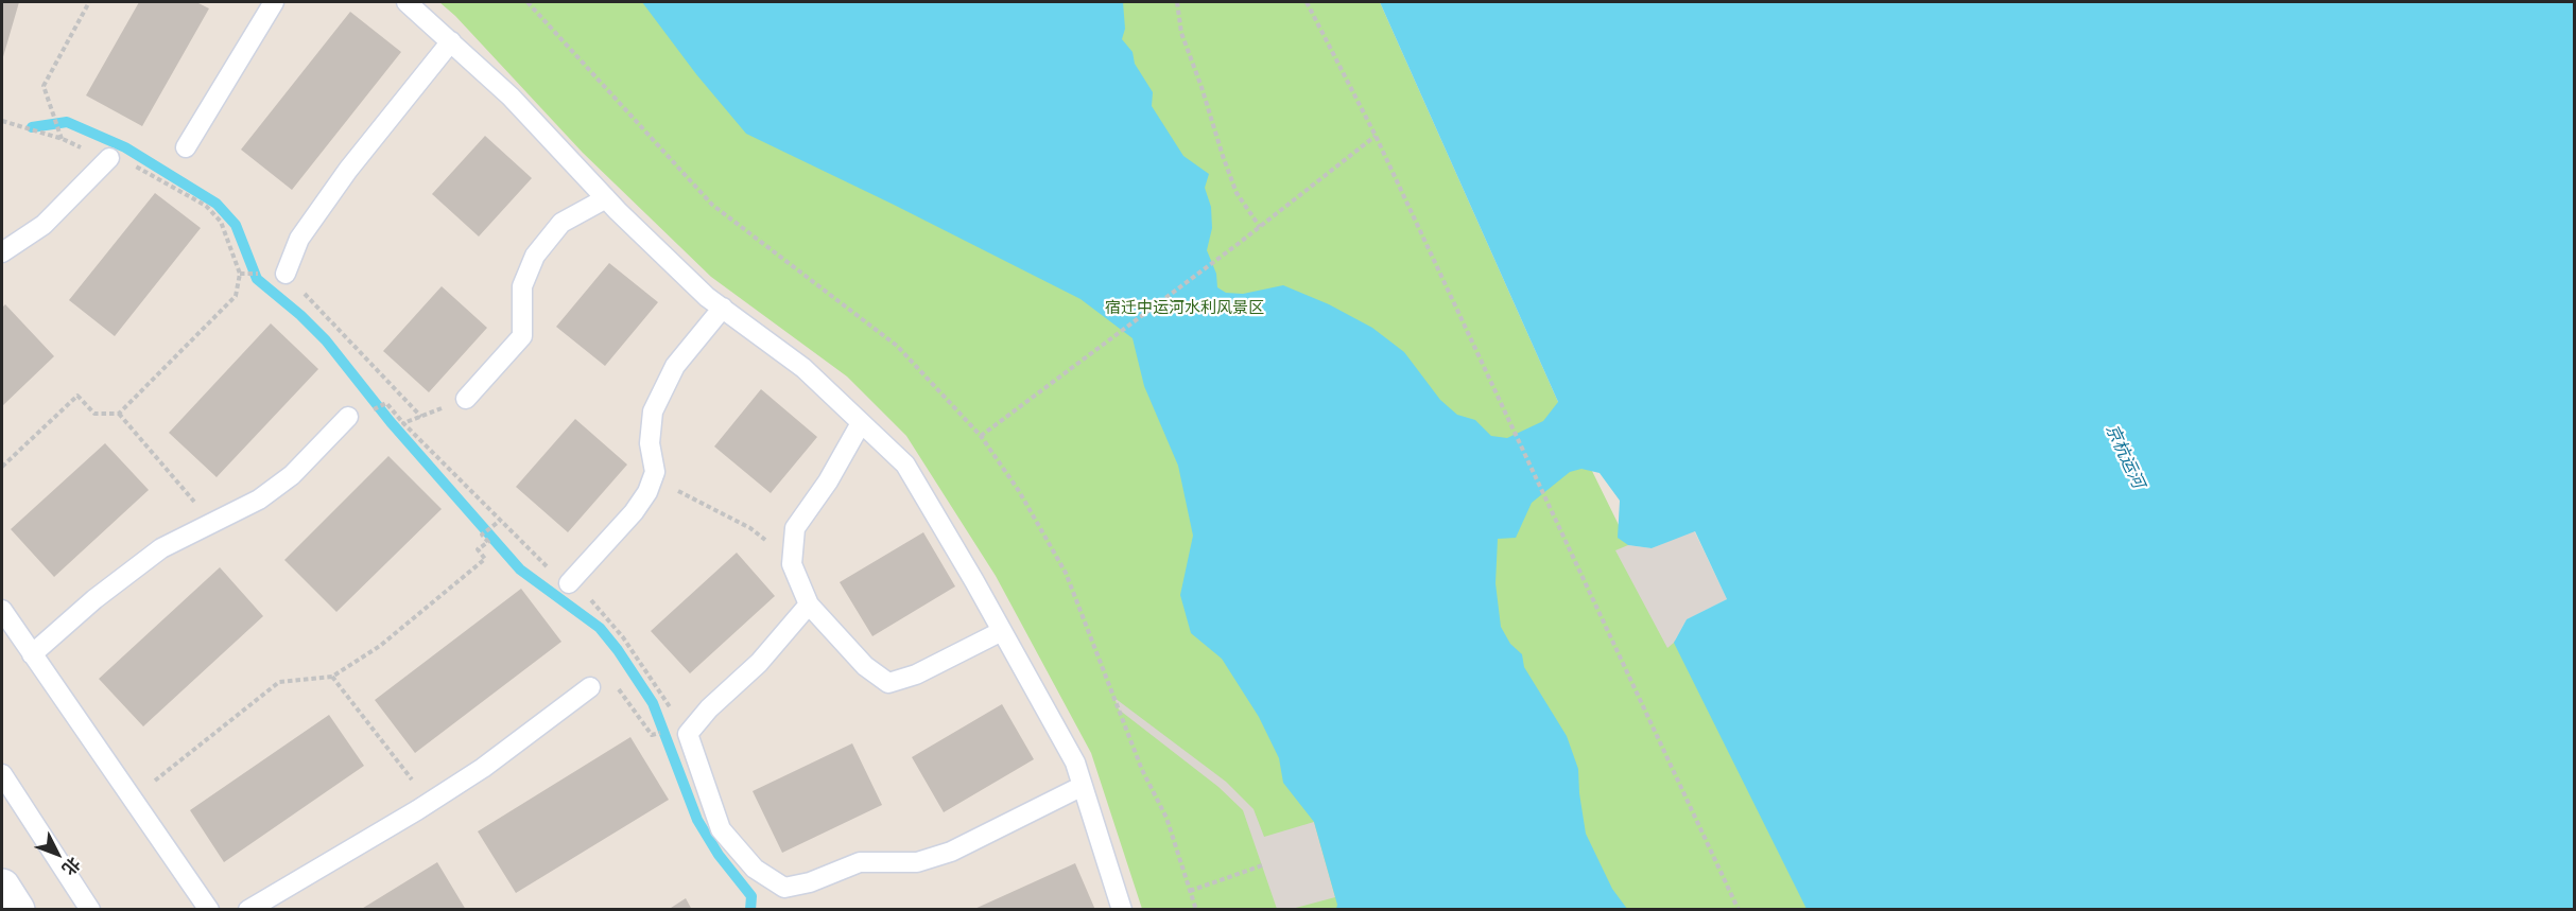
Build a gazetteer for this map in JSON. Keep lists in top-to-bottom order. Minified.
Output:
{"water":["京杭运河"],"parks":["宿迁中运河水利风景区"],"north":"bottom right"}
